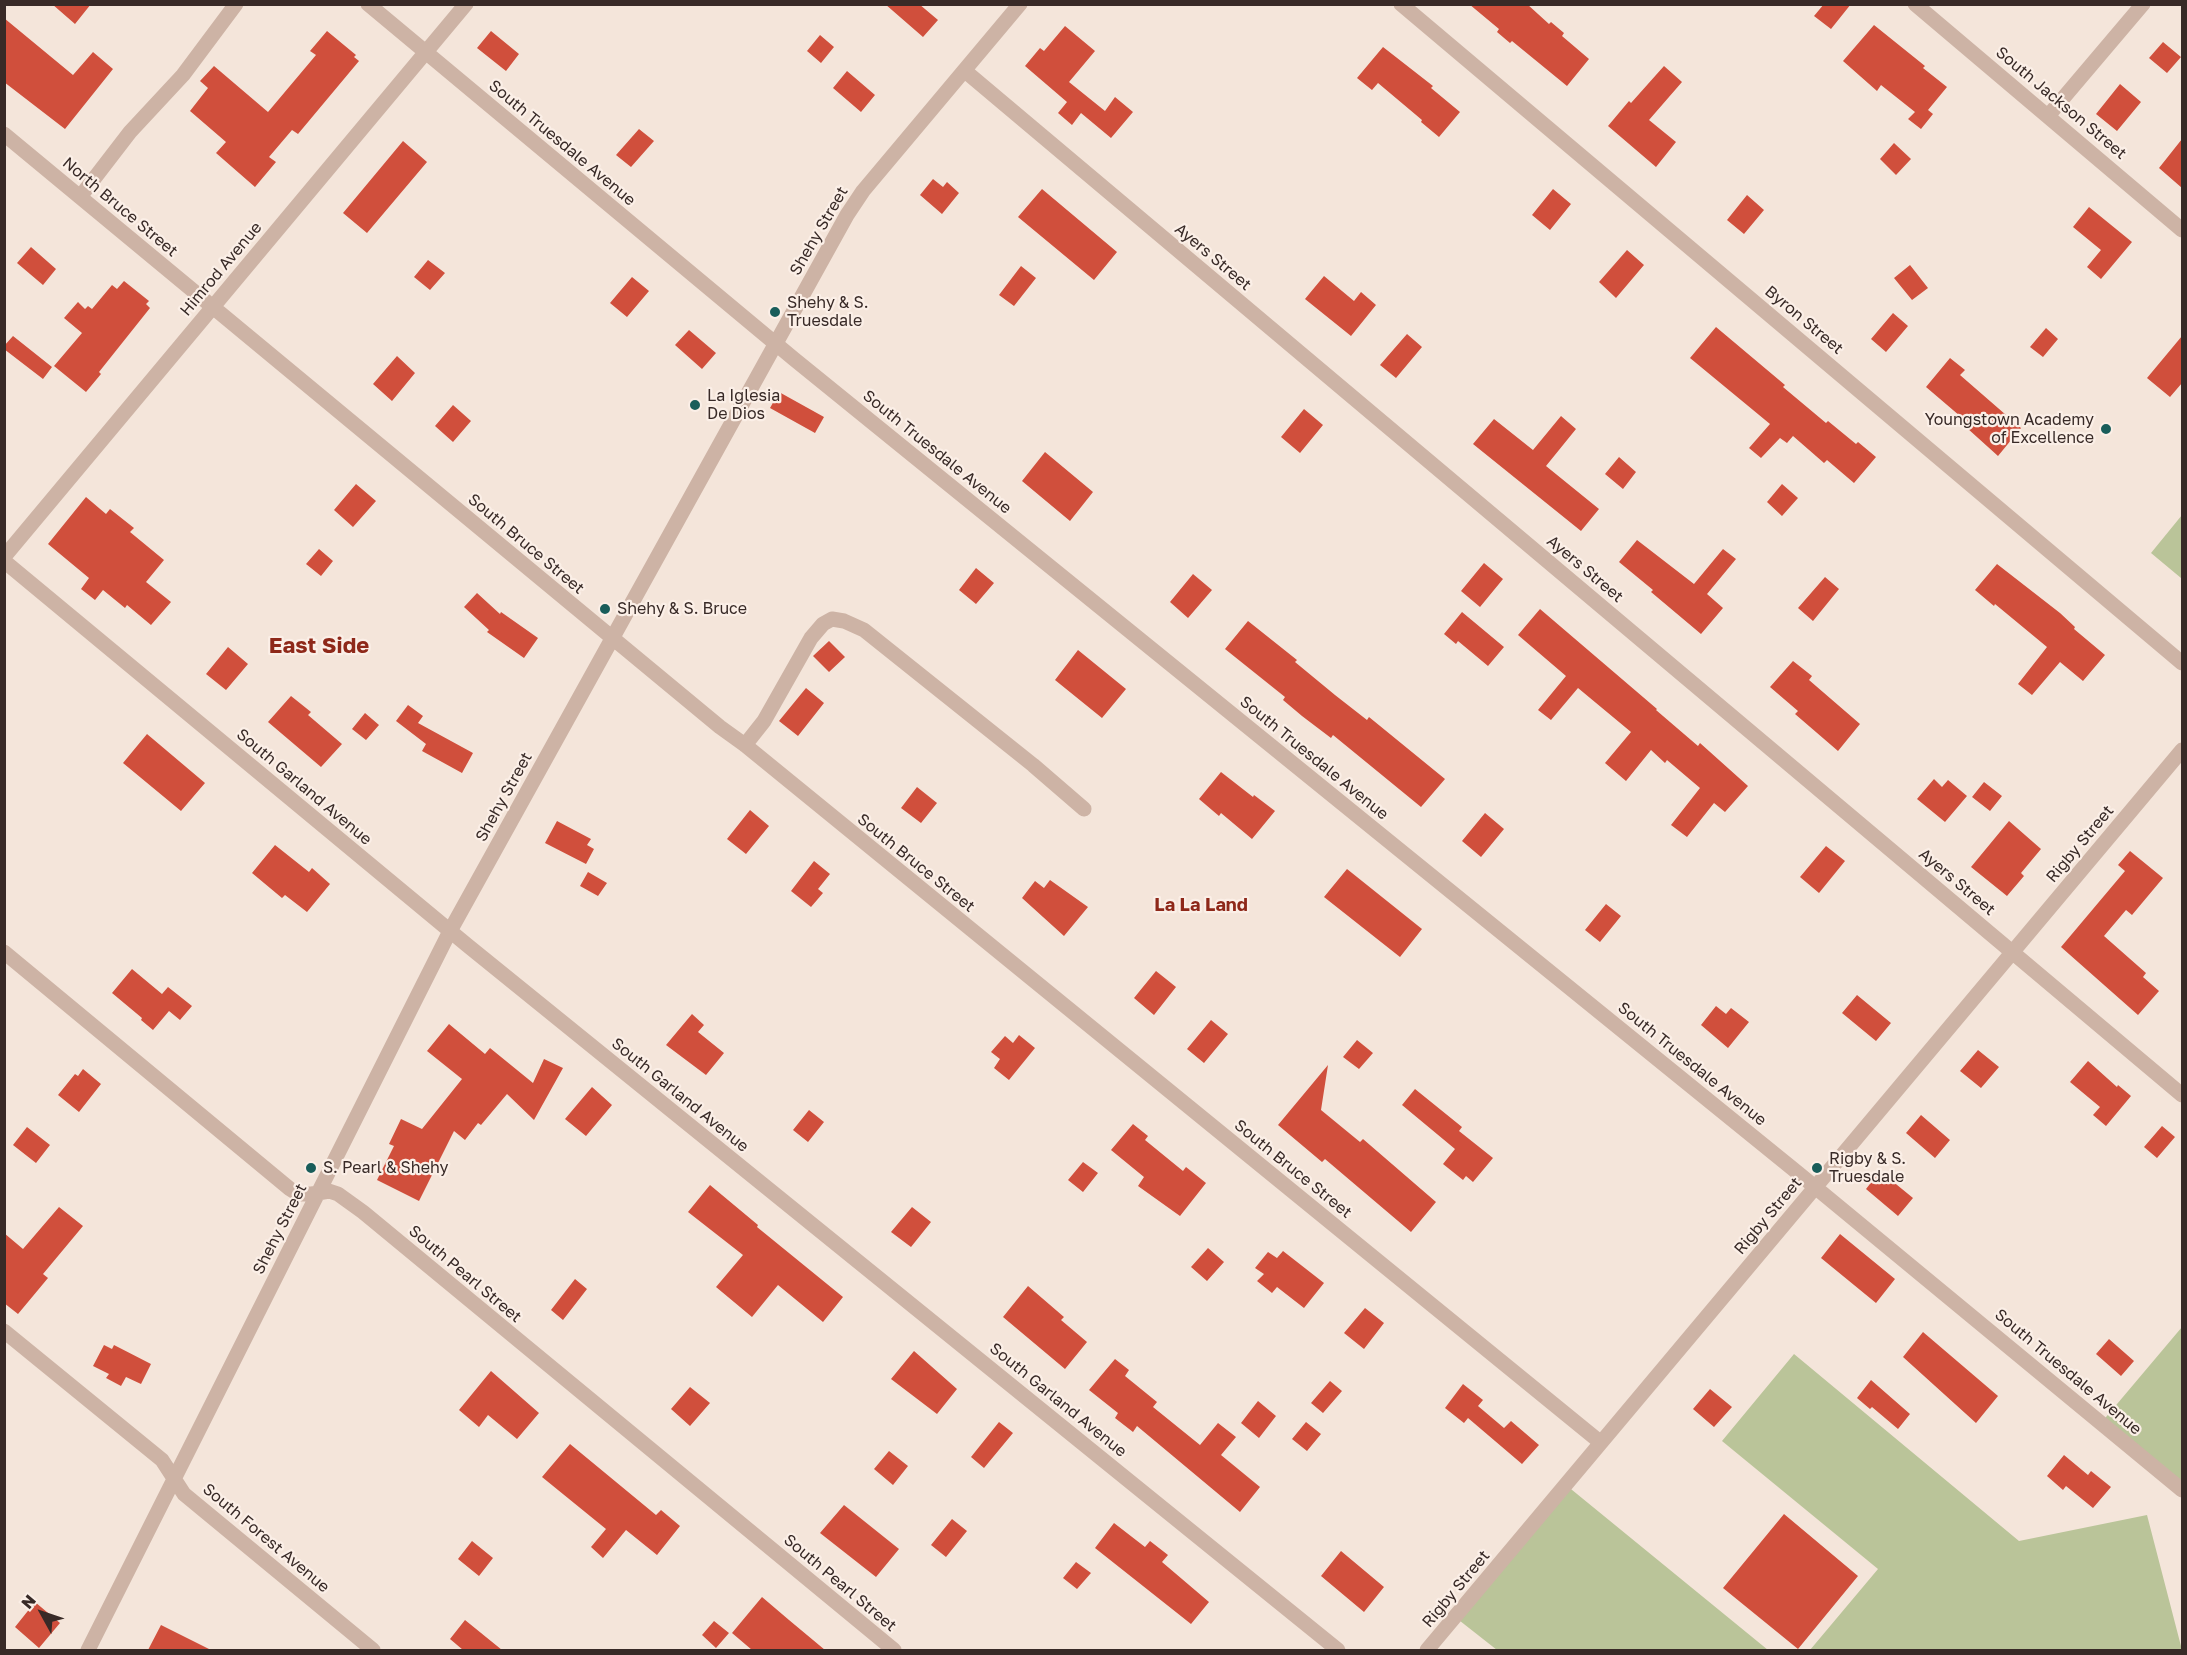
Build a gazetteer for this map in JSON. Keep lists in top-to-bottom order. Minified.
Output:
{"streets":{"street":["South Jackson Street","South Truesdale Avenue","North Bruce Street","Shehy Street","Ayers Street","Himrod Avenue","Byron Street","South Bruce Street","South Garland Avenue","Rigby Street","South Pearl Street","South Forest Avenue"]},"crossings":[["South Truesdale Avenue","Shehy Street"],["South Truesdale Avenue","Himrod Avenue"],["South Truesdale Avenue","Rigby Street"],["North Bruce Street","Himrod Avenue"],["North Bruce Street","South Bruce Street"],["Shehy Street","Ayers Street"],["Shehy Street","South Bruce Street"],["Shehy Street","South Garland Avenue"],["Shehy Street","South Pearl Street"],["Shehy Street","South Forest Avenue"],["Ayers Street","Rigby Street"],["Himrod Avenue","South Bruce Street"],["Himrod Avenue","South Garland Avenue"],["South Bruce Street","Rigby Street"]],"districts":["East Side","La La Land"],"places":["Shehy & S. Truesdale","La Iglesia De Dios","Youngstown Academy of Excellence","Shehy & S. Bruce","S. Pearl & Shehy","Rigby & S. Truesdale"],"north":"top left"}
